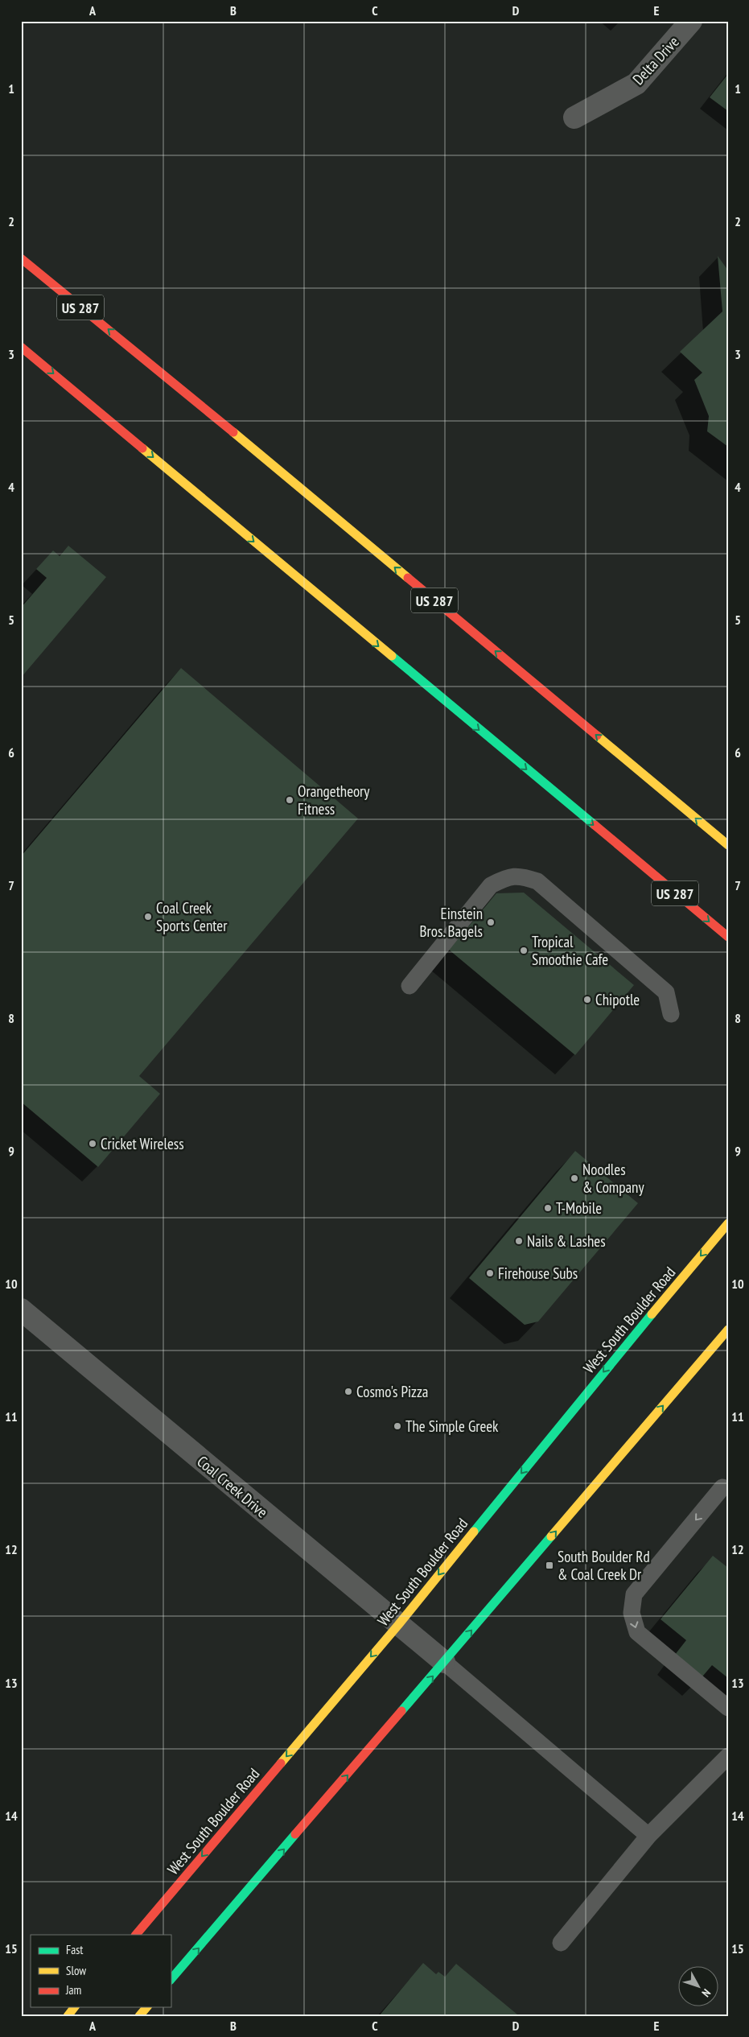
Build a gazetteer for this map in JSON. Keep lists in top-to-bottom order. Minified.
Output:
{"streets":{"main road":["US 287","West South Boulder Road"],"street":["Delta Drive","Coal Creek Drive"]},"crossings":[["West South Boulder Road","Coal Creek Drive"]],"places":{"other":["Orangetheory Fitness","Coal Creek Sports Center","Einstein Bros. Bagels","Tropical Smoothie Cafe","Chipotle","Cricket Wireless","Noodles & Company","T-Mobile","Nails & Lashes","Firehouse Subs","Cosmo's Pizza","The Simple Greek"],"transit":["South Boulder Rd & Coal Creek Dr"]},"legend":["Fast","Slow","Jam"],"north":"bottom right","grid":{"columns":["A","B","C","D","E"],"rows":["1","2","3","4","5","6","7","8","9","10","11","12","13","14","15"]}}
